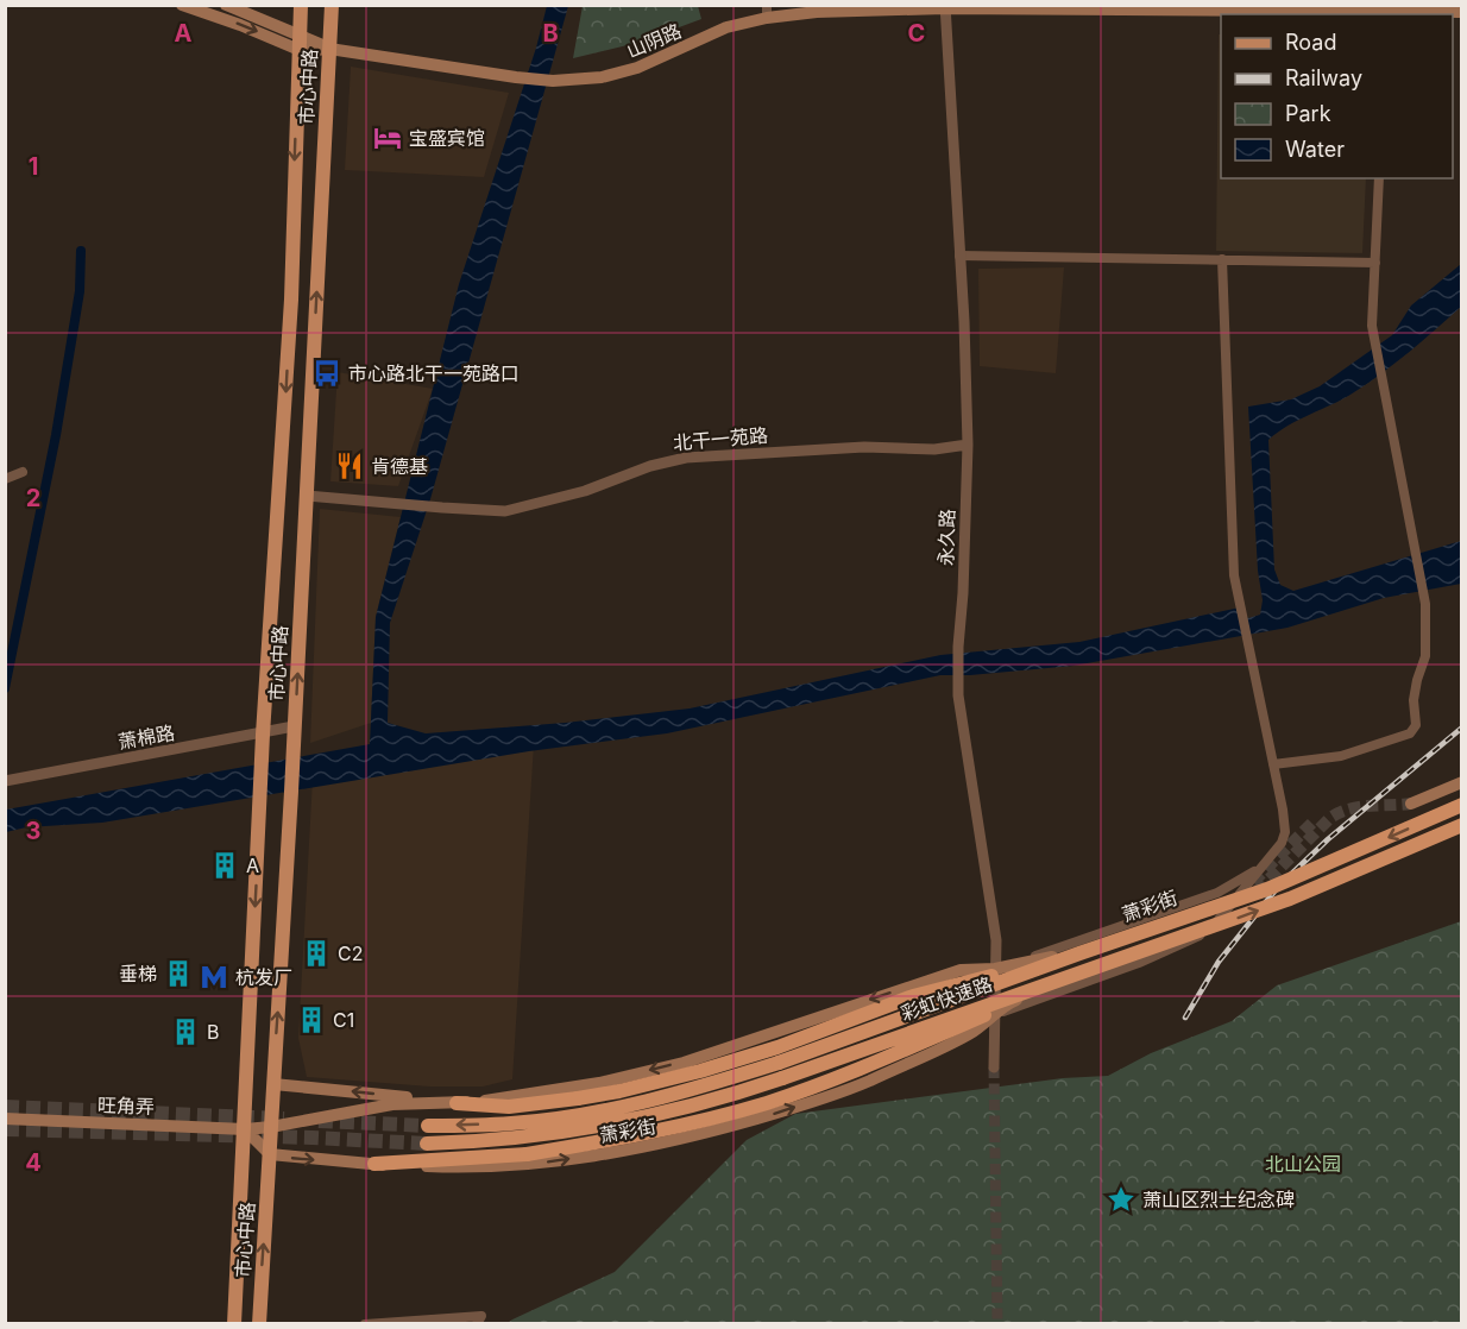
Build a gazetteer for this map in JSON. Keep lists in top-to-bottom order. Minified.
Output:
{"streets":{"highway":["彩虹快速路"],"main road":["山阴路","市心中路","萧彩街","旺角弄"],"street":["北干一苑路","永久路","萧棉路"]},"crossings":[["山阴路","市心中路"],["山阴路","永久路"],["市心中路","北干一苑路"],["市心中路","萧棉路"],["市心中路","萧彩街"],["市心中路","旺角弄"],["北干一苑路","永久路"],["永久路","萧彩街"],["萧彩街","旺角弄"]],"parks":["北山公园"],"places":{"hotel":["宝盛宾馆"],"bus stop":["市心路北干一苑路口"],"restaurant":["肯德基"],"building":["A","C2","垂梯","C1","B"],"metro station":["杭发厂"],"place":["萧山区烈士纪念碑"]},"legend":["Road","Railway","Park","Water"],"grid":{"columns":["A","B","C"],"rows":["1","2","3","4"]}}
